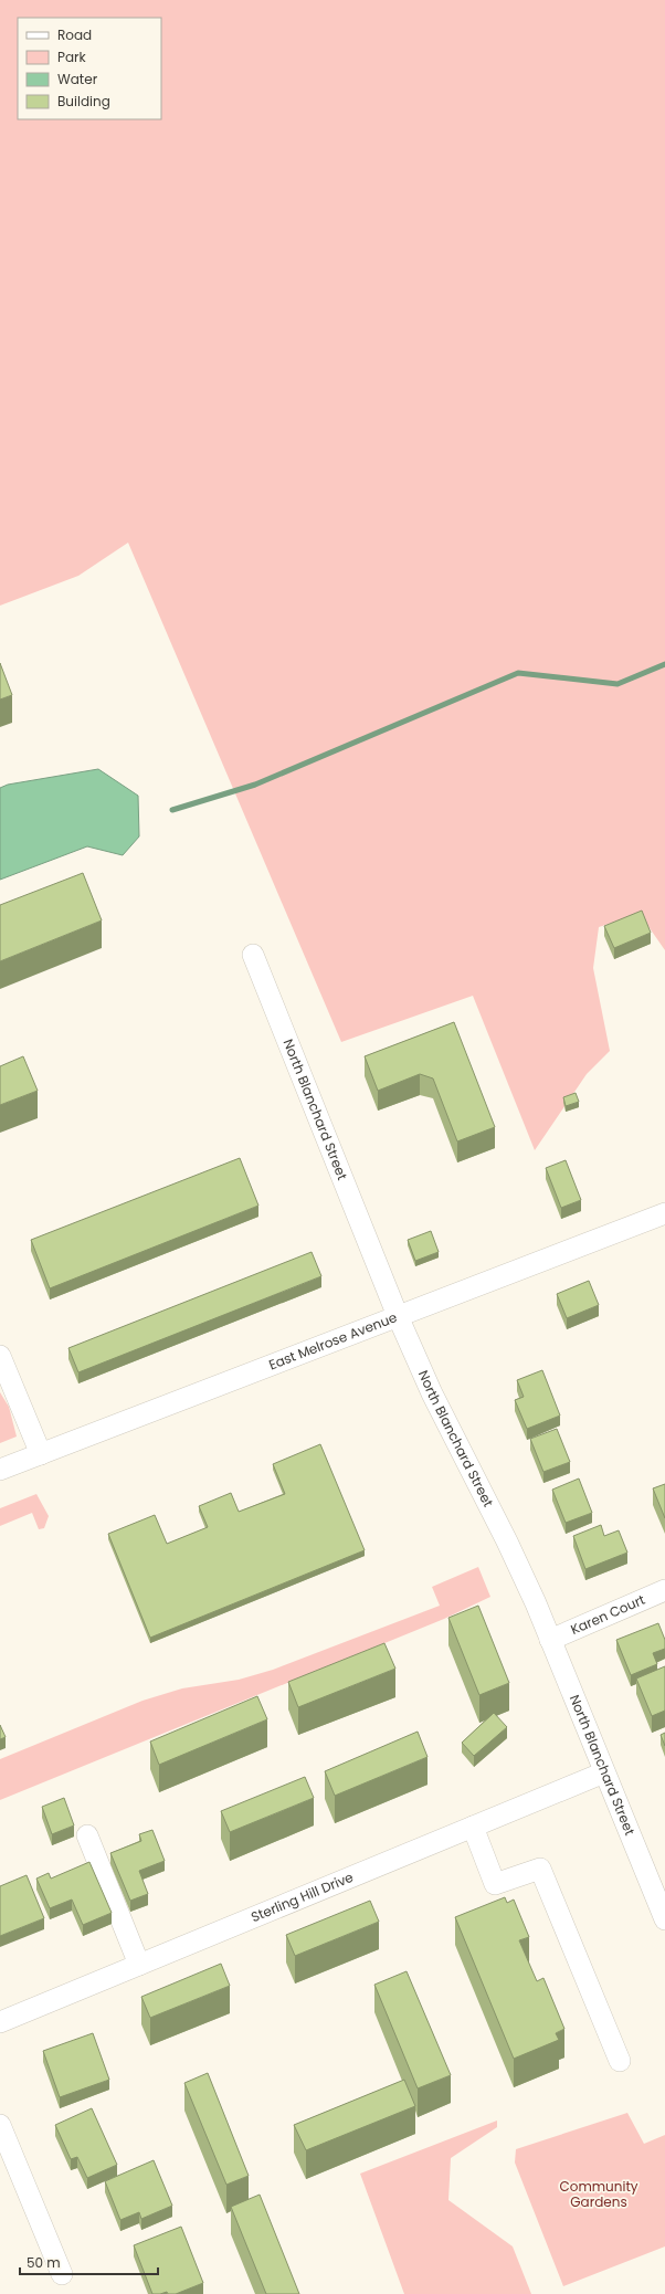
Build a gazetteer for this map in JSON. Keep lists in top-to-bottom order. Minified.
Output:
{"streets":{"street":["North Blanchard Street","East Melrose Avenue","Karen Court","Sterling Hill Drive"]},"crossings":[["North Blanchard Street","East Melrose Avenue"],["North Blanchard Street","Karen Court"],["North Blanchard Street","Sterling Hill Drive"]],"parks":["Community Gardens"],"legend":["Road","Park","Water","Building"],"scale_bar":"50 m"}
